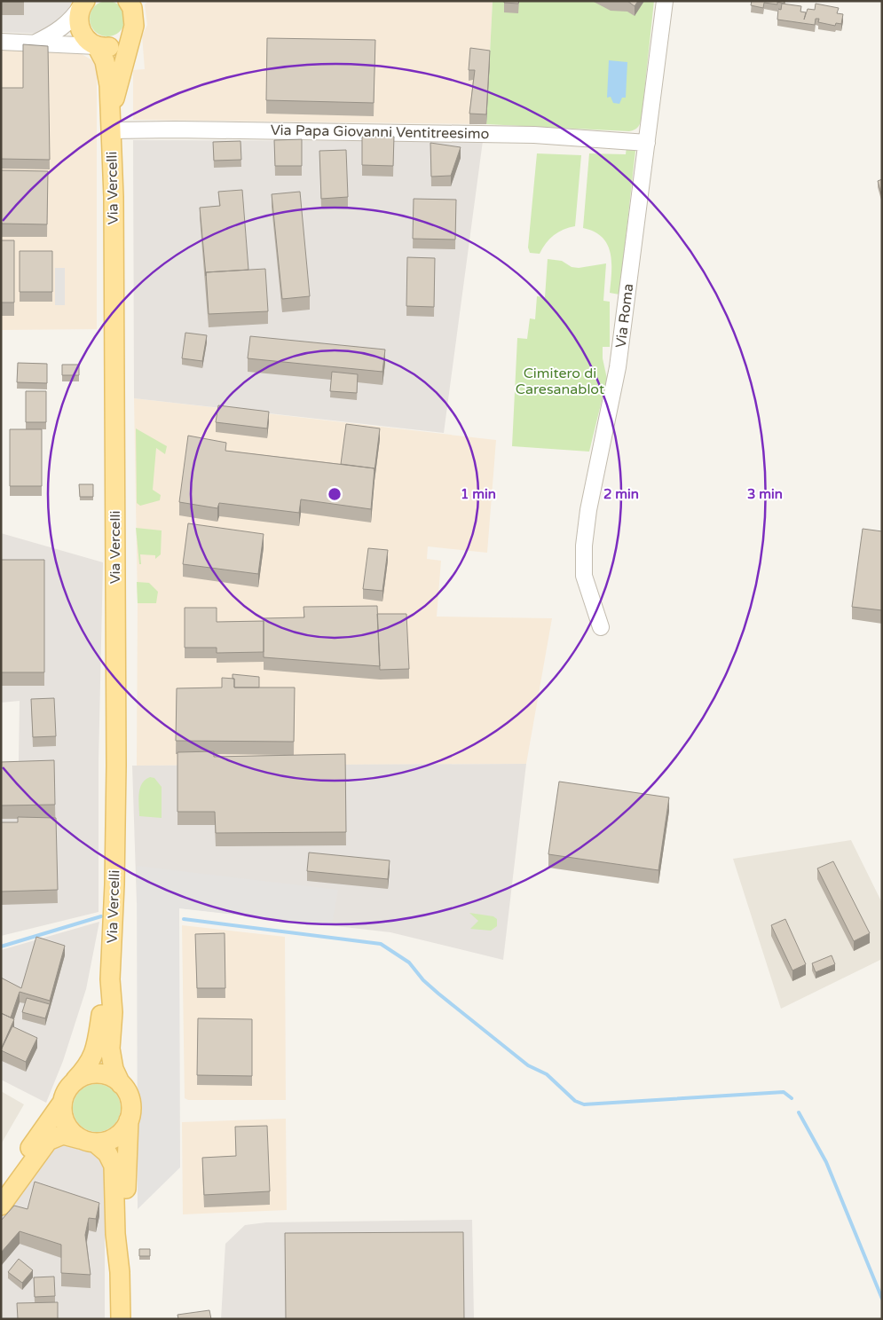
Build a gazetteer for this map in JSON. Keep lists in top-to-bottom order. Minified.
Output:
{"streets":{"main road":["Via Vercelli"],"street":["Via Papa Giovanni Ventitreesimo","Via Roma"]},"crossings":[["Via Papa Giovanni Ventitreesimo","Via Vercelli"],["Via Papa Giovanni Ventitreesimo","Via Roma"]],"parks":["Cimitero di Caresanablot"],"rings":["1 min","2 min","3 min"]}
